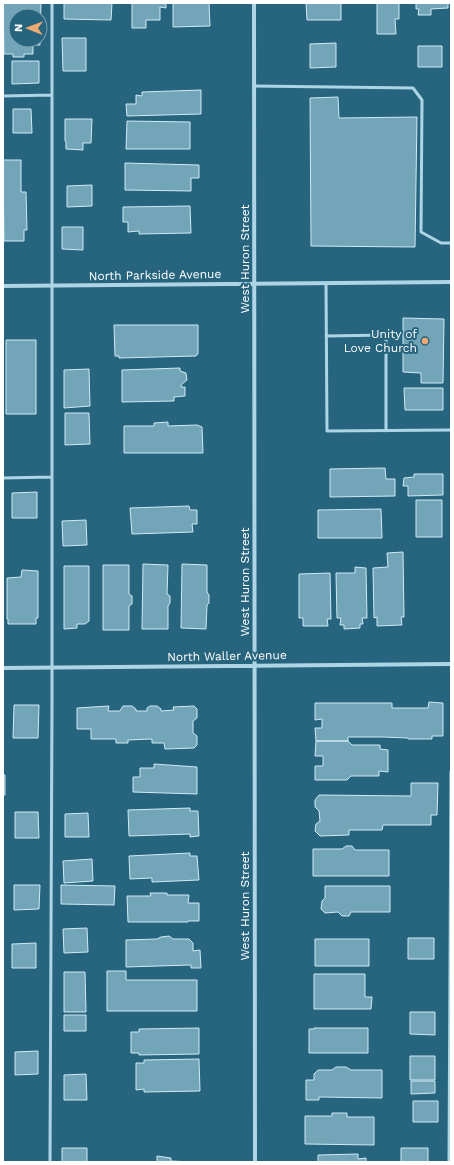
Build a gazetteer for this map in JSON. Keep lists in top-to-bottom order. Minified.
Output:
{"streets":{"street":["West Huron Street","North Parkside Avenue","North Waller Avenue"]},"crossings":[["West Huron Street","North Parkside Avenue"],["West Huron Street","North Waller Avenue"]],"places":["Unity of Love Church"],"north":"left"}
